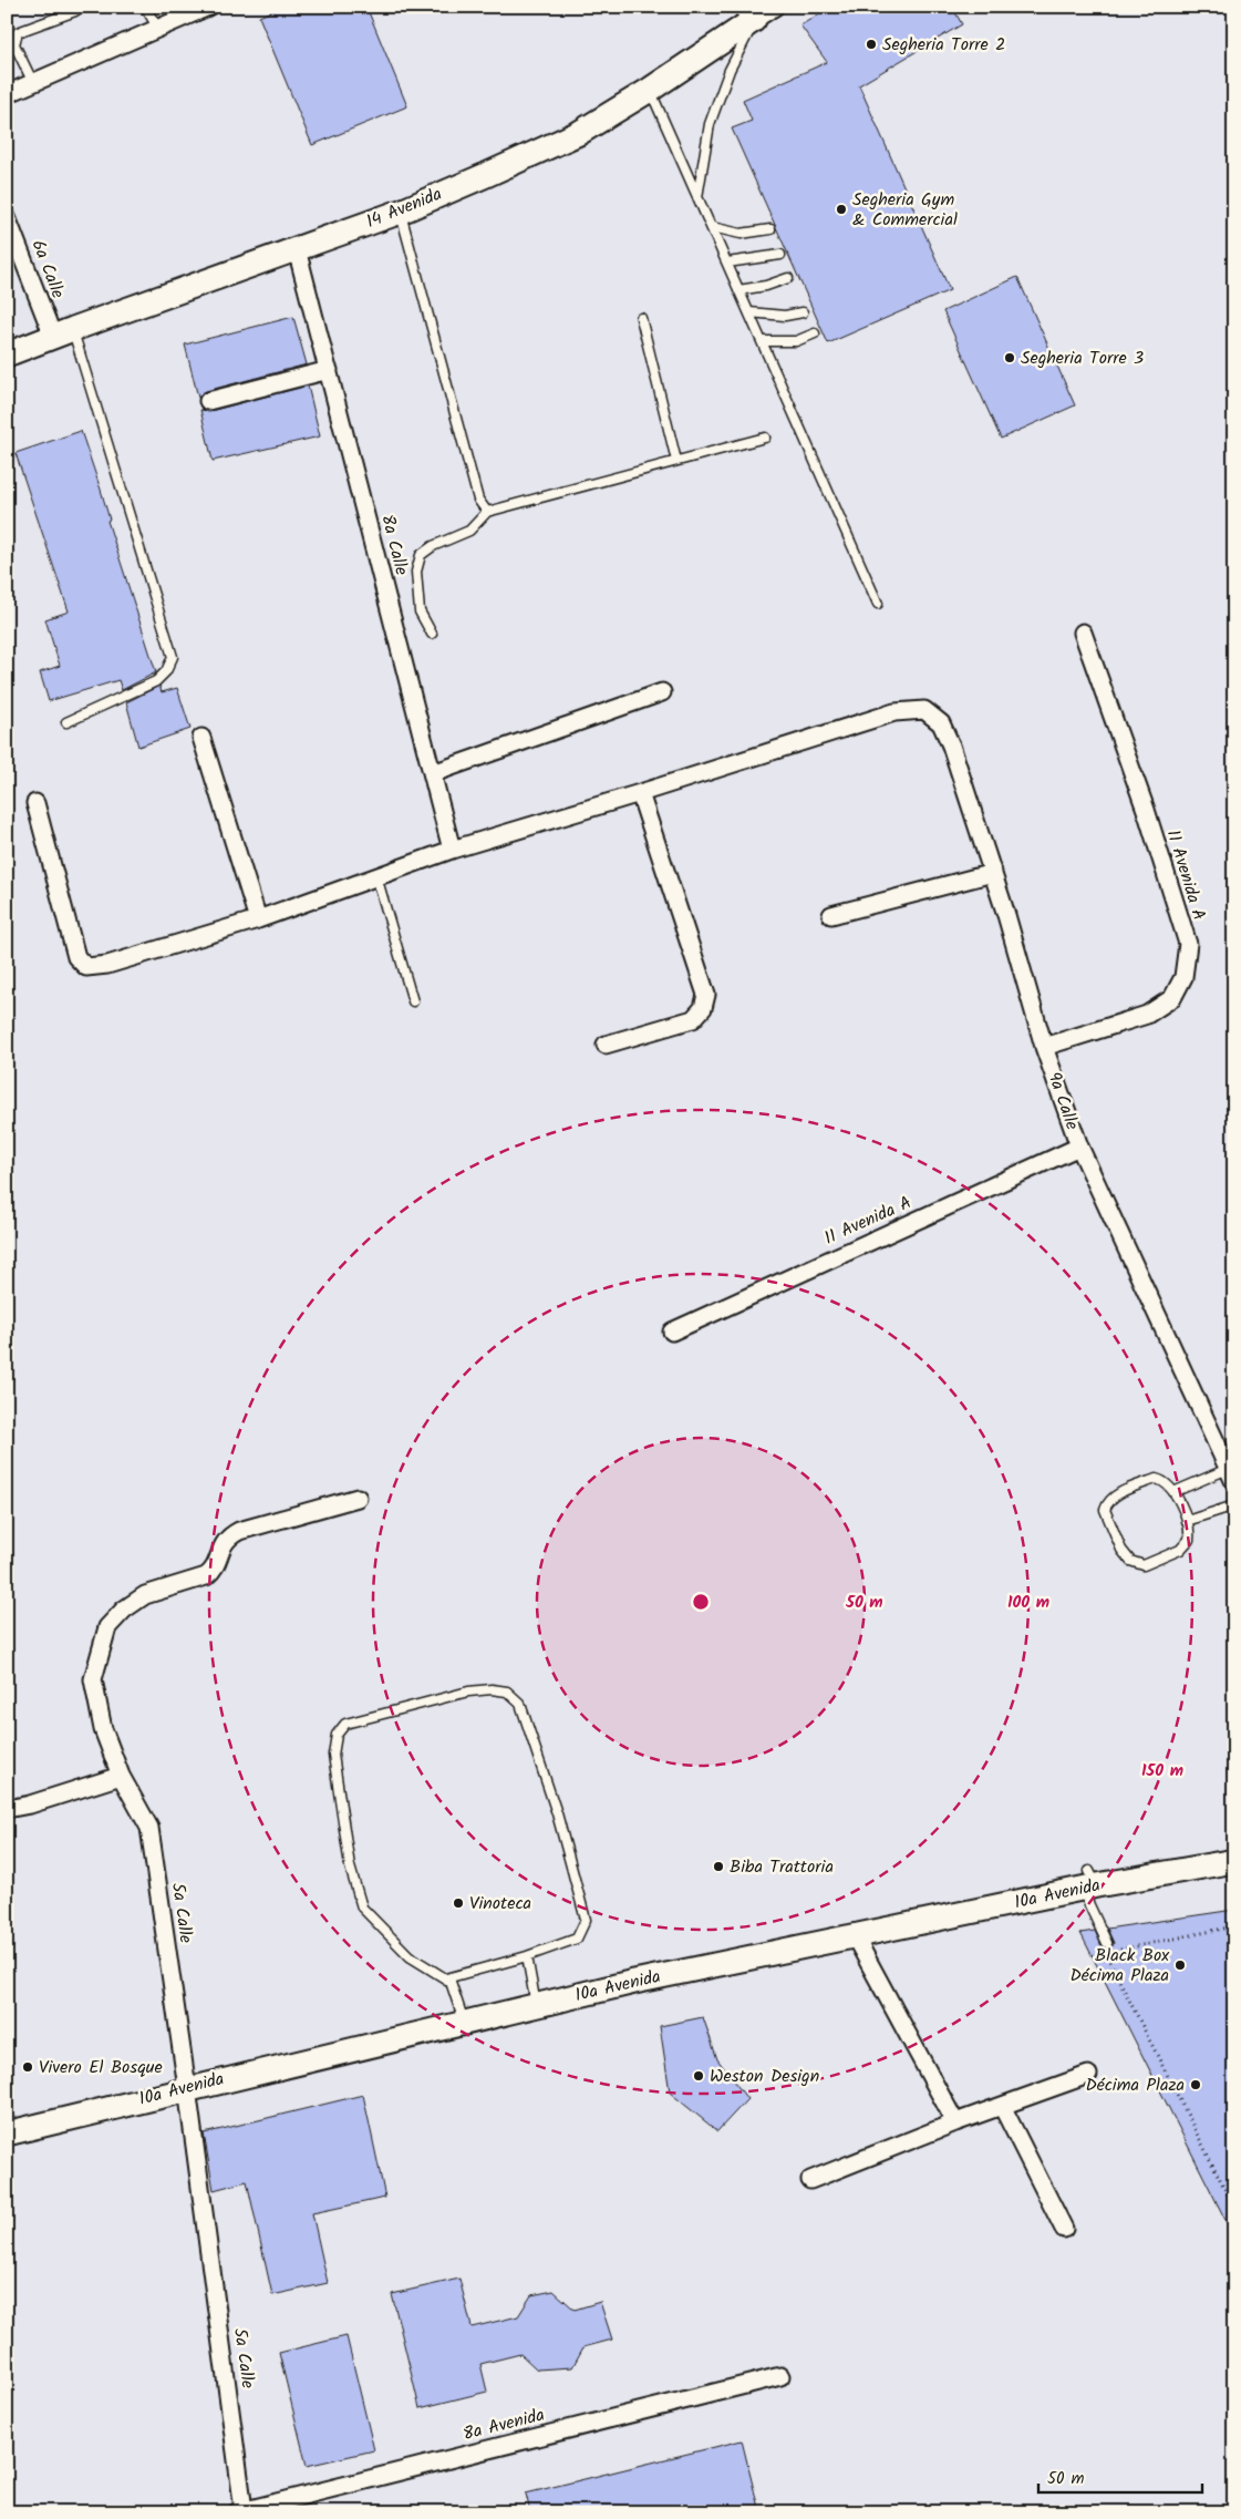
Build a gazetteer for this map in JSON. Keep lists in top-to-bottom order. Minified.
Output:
{"streets":{"street":["14 Avenida","6a Calle","8a Calle","11 Avenida A","9a Calle","10a Avenida","5a Calle","8a Avenida"]},"crossings":[["14 Avenida","6a Calle"],["14 Avenida","8a Calle"],["11 Avenida A","9a Calle"],["10a Avenida","5a Calle"],["5a Calle","8a Avenida"]],"places":["Segheria Torre 2","Segheria Gym & Commercial","Segheria Torre 3","Biba Trattoria","Vinoteca","Black Box Décima Plaza","Vivero El Bosque","Weston Design","Décima Plaza"],"scale_bar":"50 m","rings":["50 m","100 m","150 m"]}
